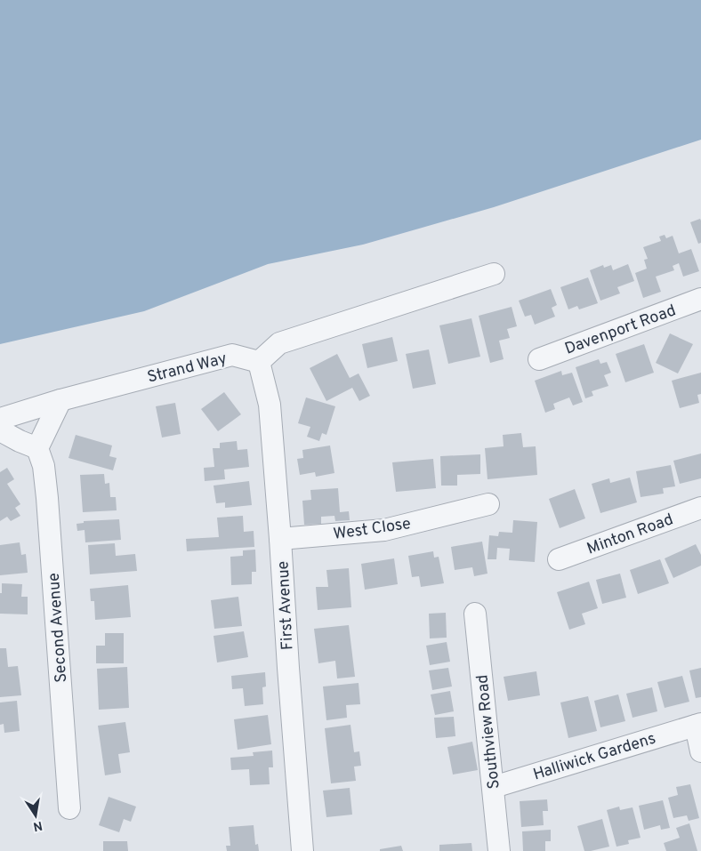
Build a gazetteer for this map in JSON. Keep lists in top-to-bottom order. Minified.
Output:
{"streets":{"street":["Davenport Road","Strand Way","West Close","Minton Road","First Avenue","Second Avenue","Southview Road","Halliwick Gardens"]},"crossings":[["Strand Way","First Avenue"],["West Close","First Avenue"],["Southview Road","Halliwick Gardens"]],"north":"bottom"}
